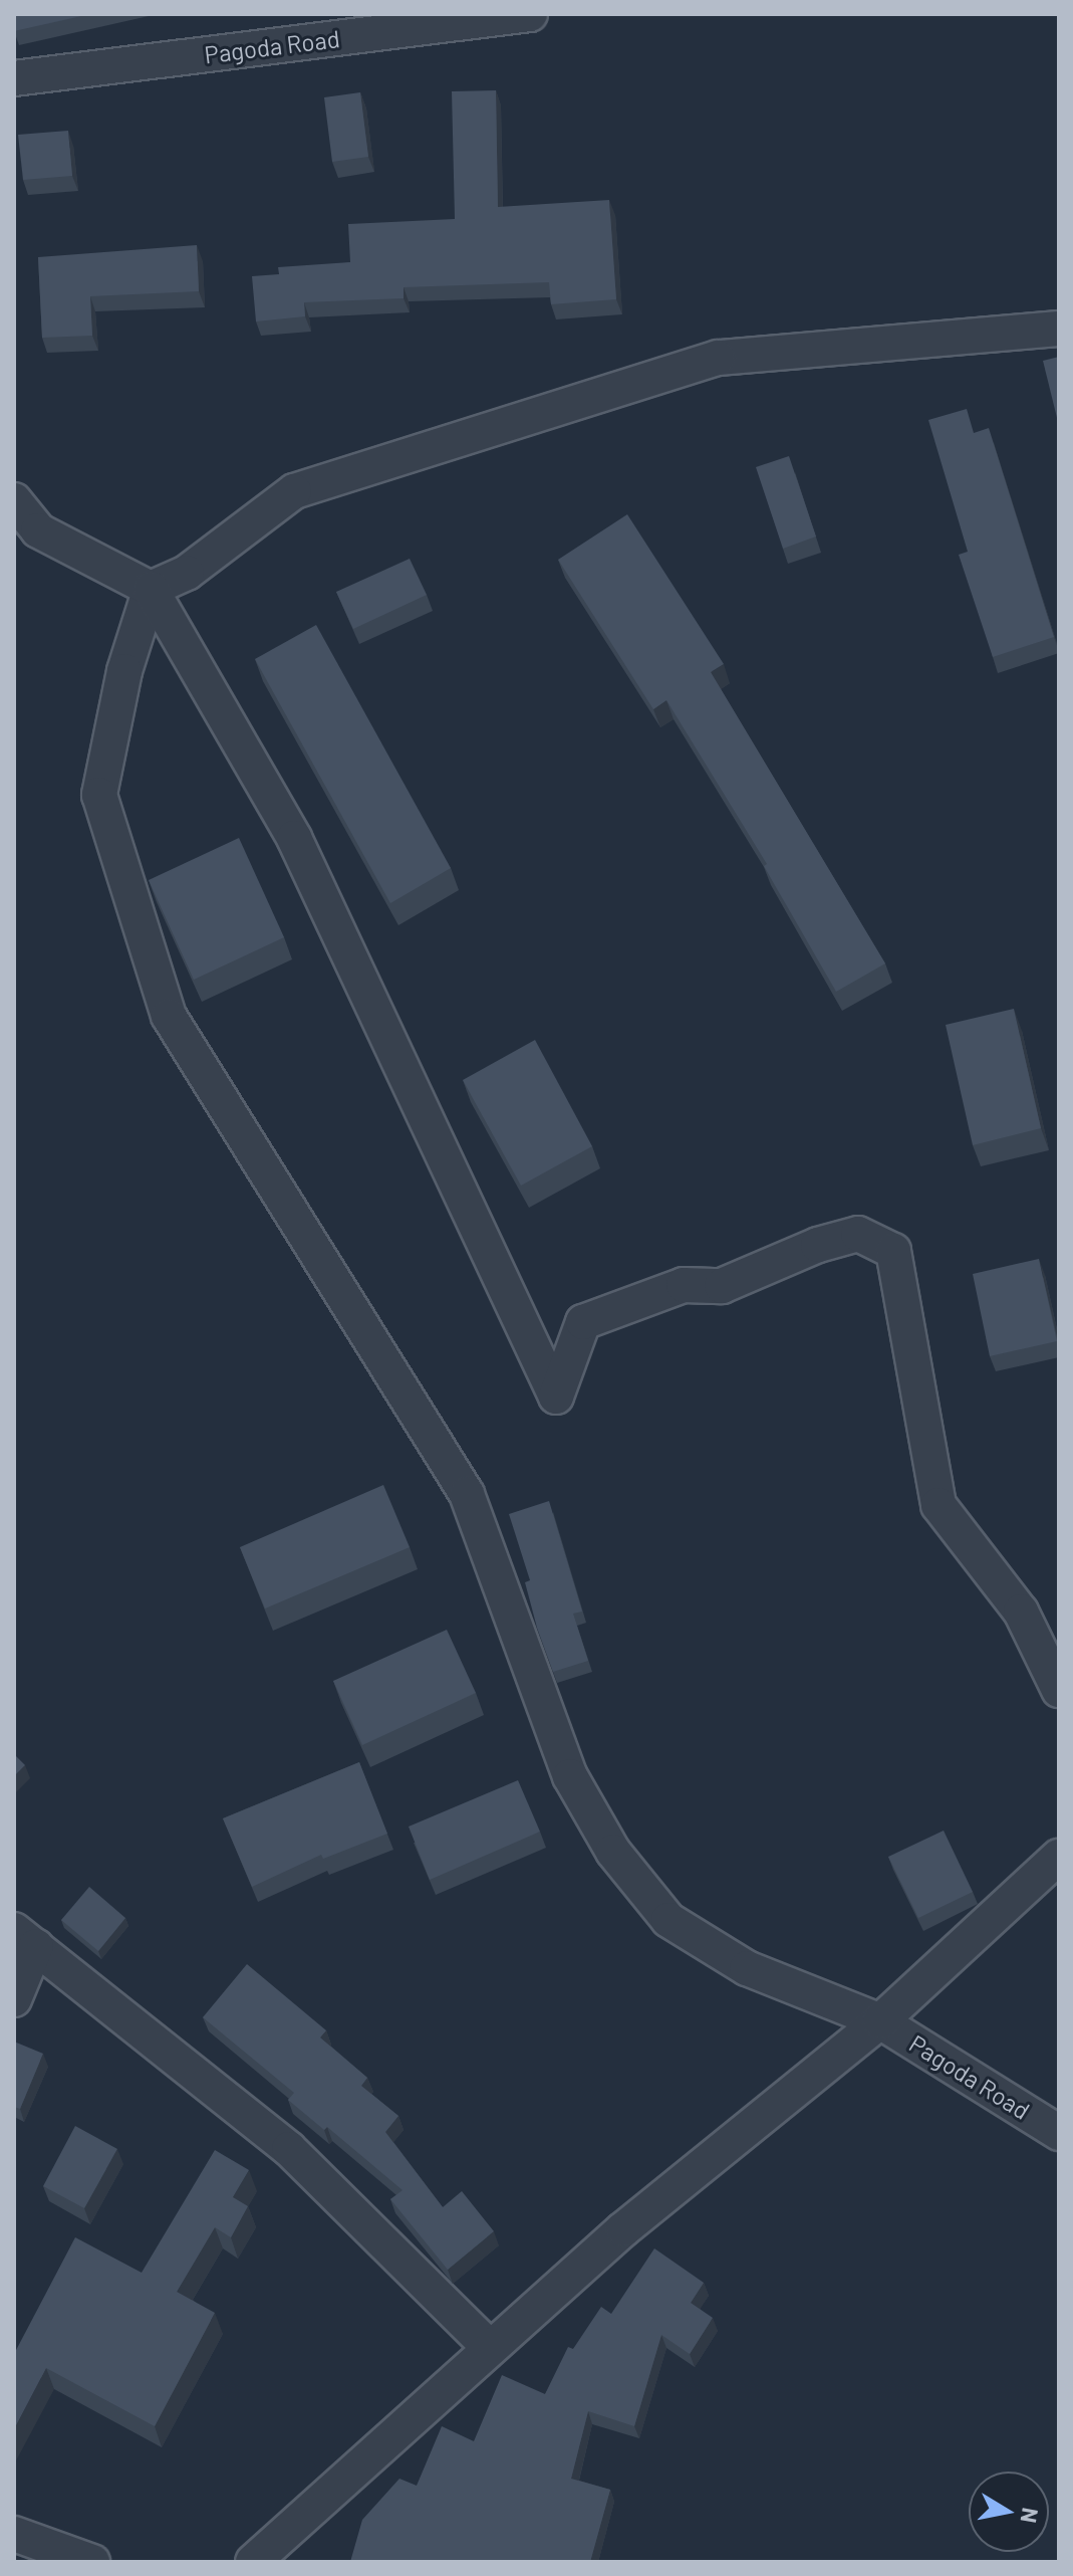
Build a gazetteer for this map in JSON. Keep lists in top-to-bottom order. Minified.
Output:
{"streets":{"street":["Pagoda Road"]},"north":"right"}
